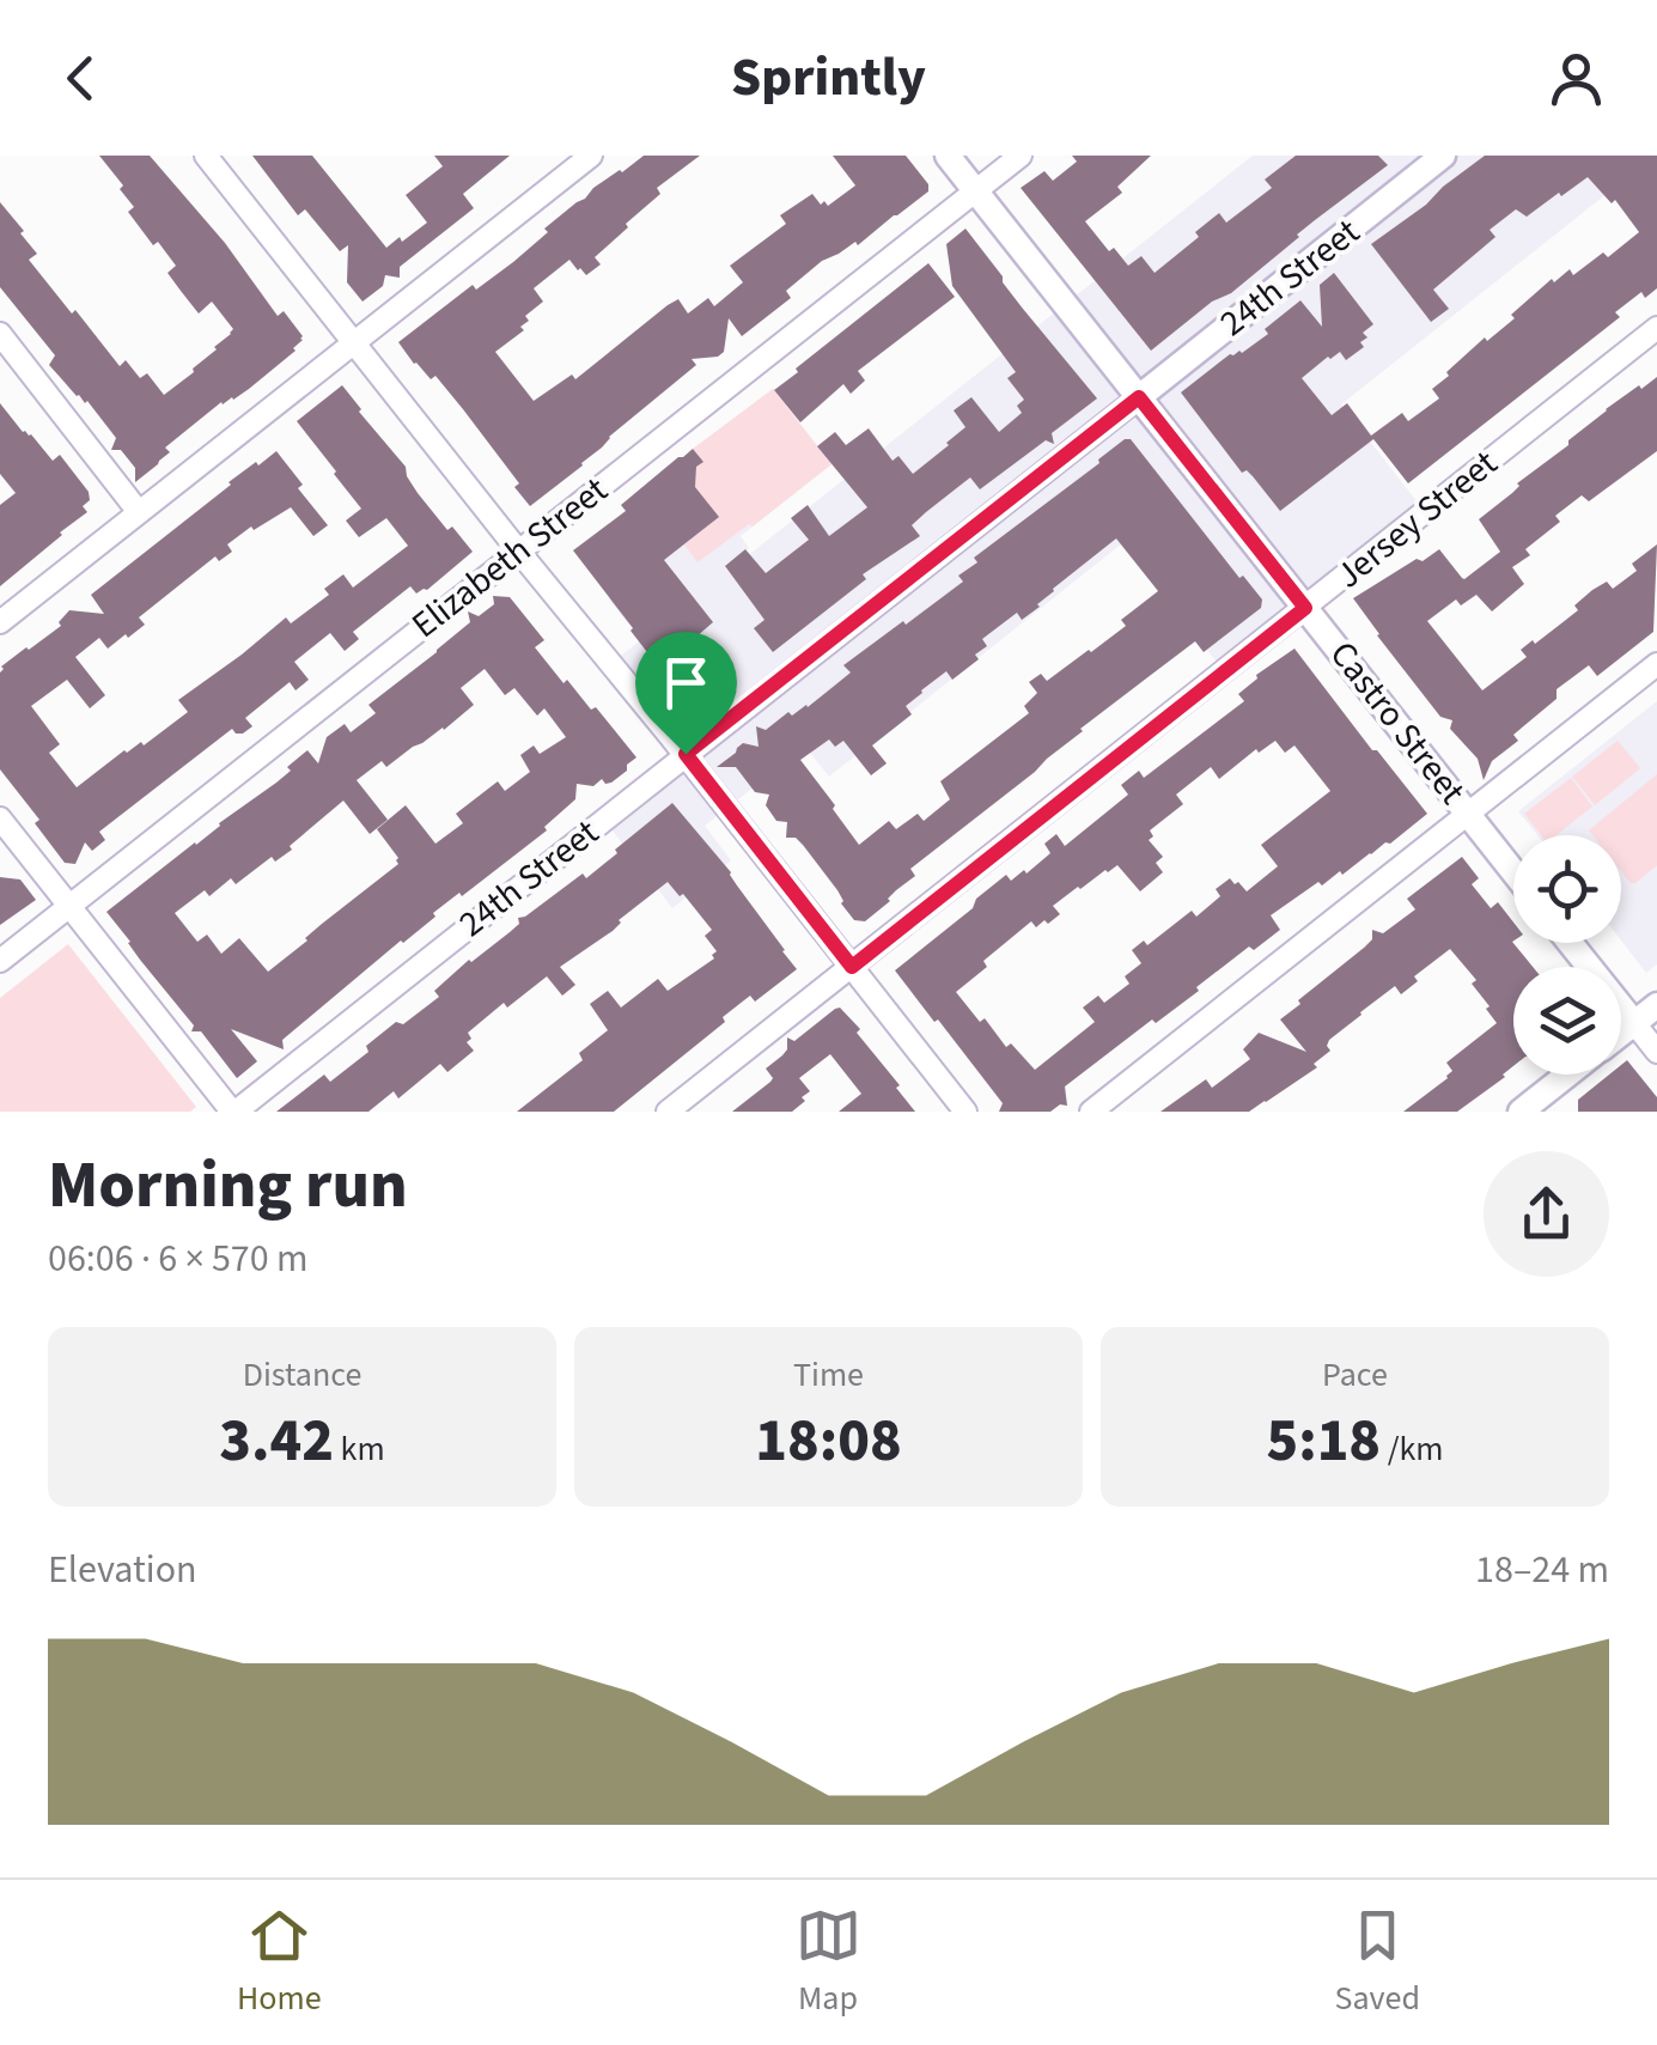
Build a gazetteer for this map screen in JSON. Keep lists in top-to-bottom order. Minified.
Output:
{"streets":{"street":["24th Street","Jersey Street","Elizabeth Street","Castro Street"]},"crossings":[["24th Street","Castro Street"],["Jersey Street","Castro Street"],["Elizabeth Street","Castro Street"]],"page":{"header":"Sprintly","heading":["Morning run","06:06 · 6 × 570 m"],"stats":[["Distance","3.42 km"],["Time","18:08"],["Pace","5:18 /km"]],"chart":["Elevation","18–24 m"],"tabs":["Home","Map","Saved"]}}
